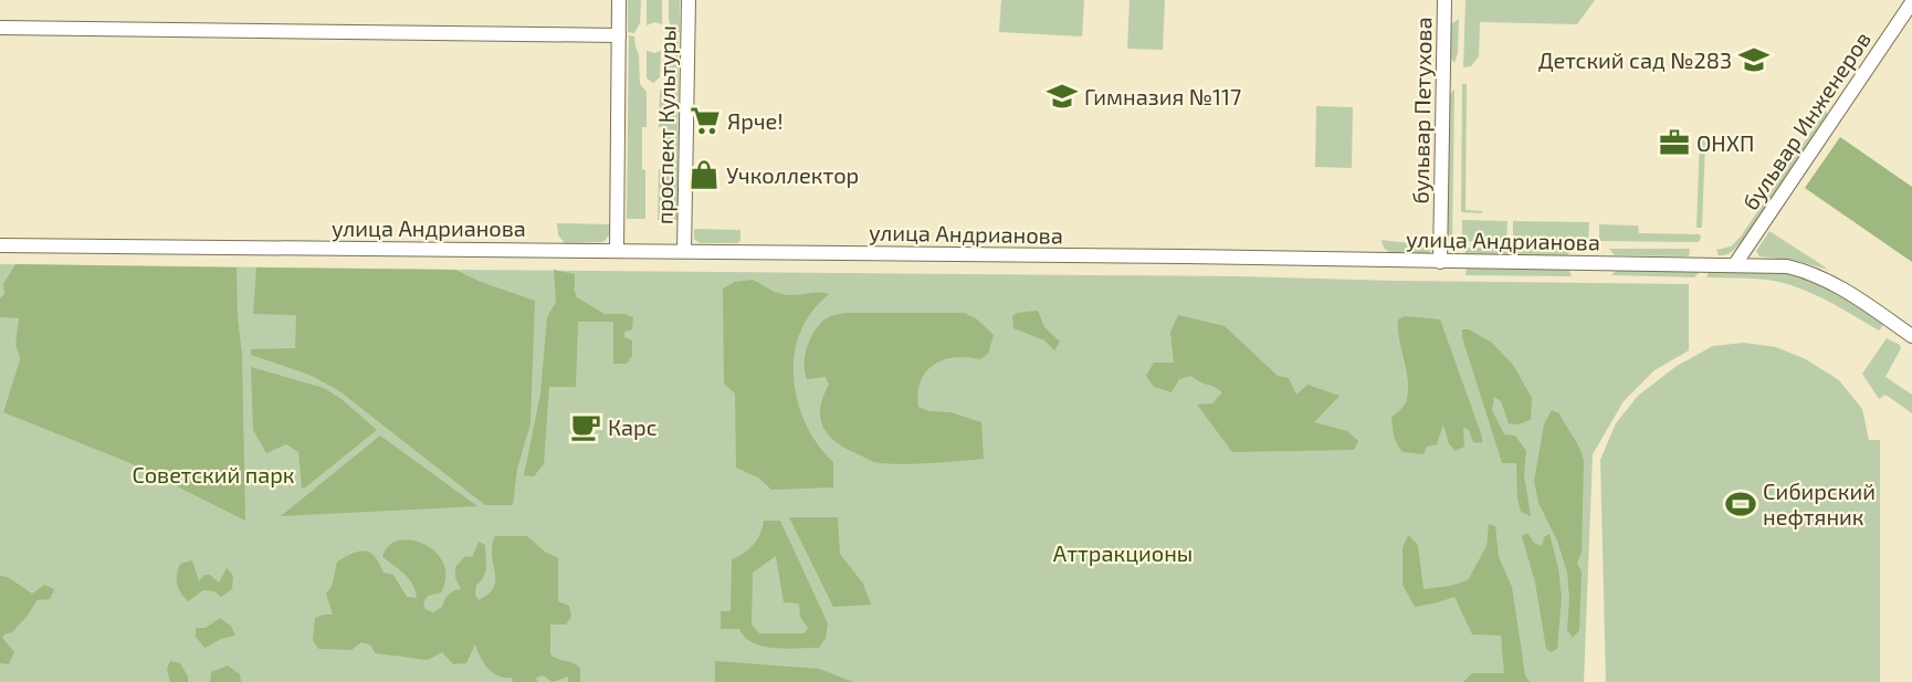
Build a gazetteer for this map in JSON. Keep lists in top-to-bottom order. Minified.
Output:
{"streets":{"street":["бульвар Петухова","бульвар Инженеров","проспект Культуры","улица Андрианова"]},"crossings":[["бульвар Петухова","улица Андрианова"],["бульвар Инженеров","улица Андрианова"],["проспект Культуры","улица Андрианова"]],"parks":["Советский парк","Аттракционы"],"places":{"school or university":["Детский сад №283","Гимназия №117"],"supermarket":["Ярче!"],"office":["ОНХП"],"shop":["Учколлектор"],"cafe":["Карс"],"sports":["Сибирский нефтяник"]}}
